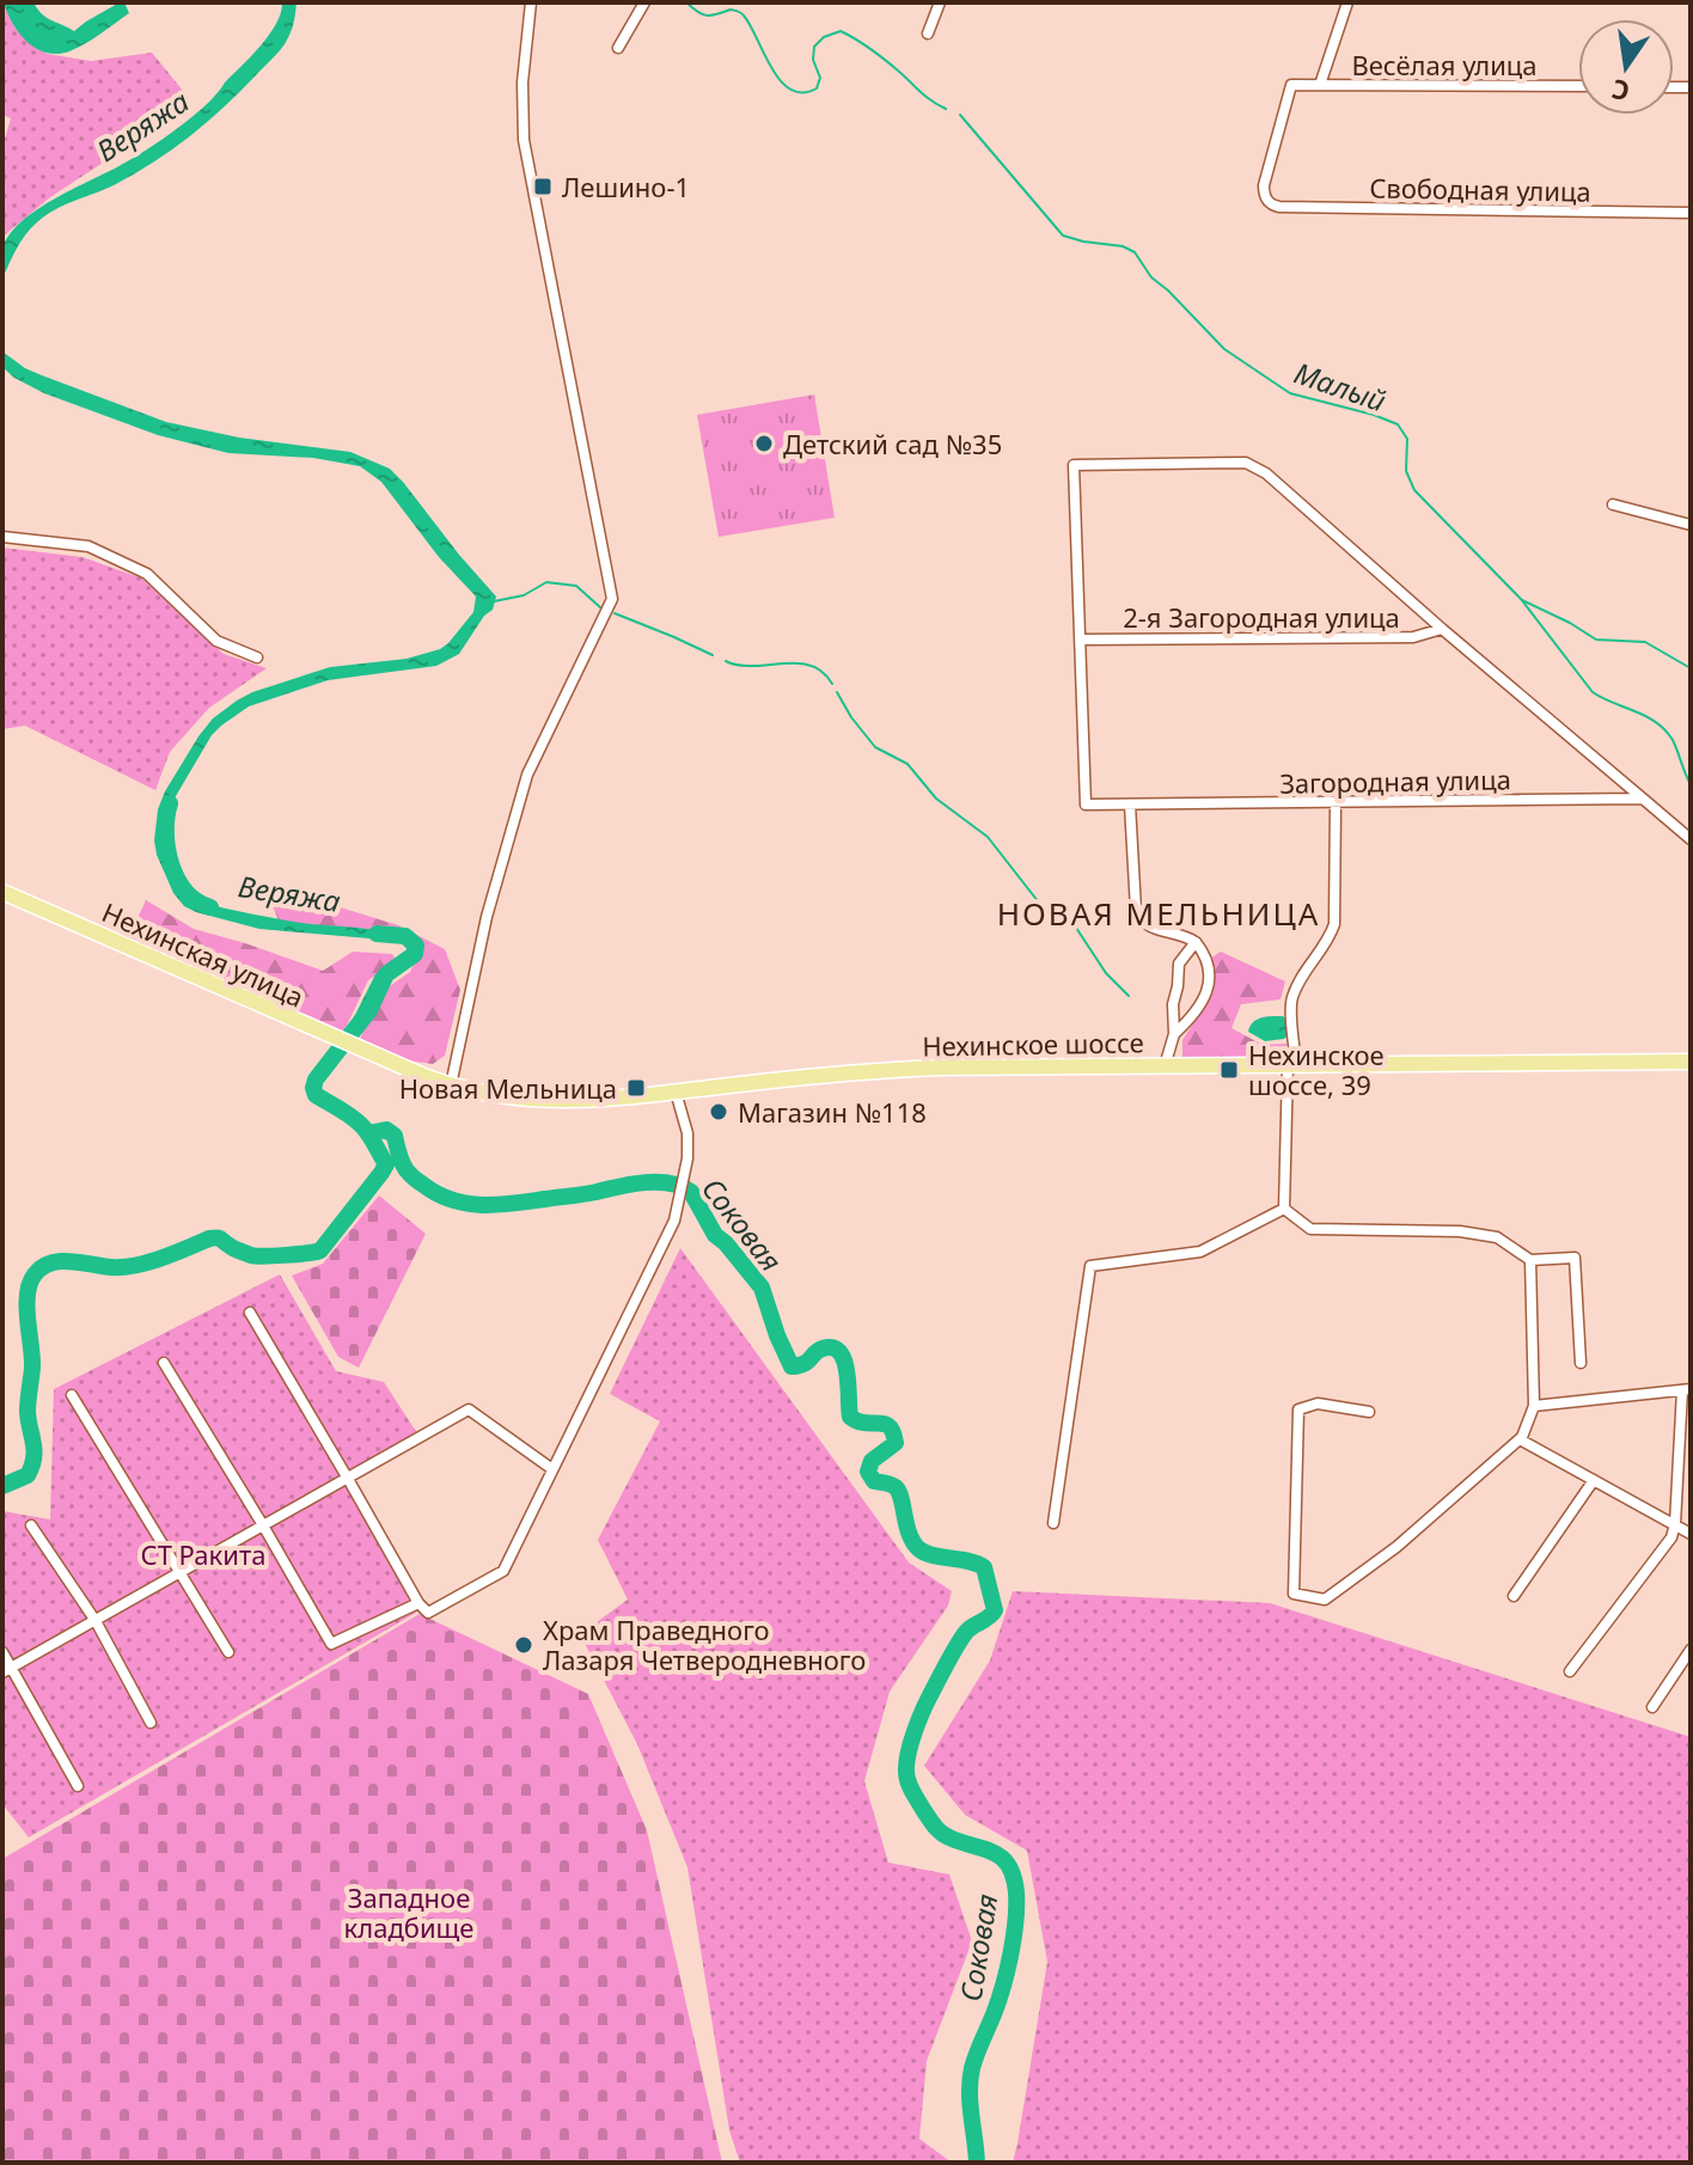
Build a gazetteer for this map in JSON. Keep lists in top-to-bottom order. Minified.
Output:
{"streets":{"main road":["Нехинская улица","Нехинское шоссе"],"street":["Весёлая улица","Свободная улица","2-я Загородная улица","Загородная улица"]},"crossings":[["Весёлая улица","Свободная улица"],["2-я Загородная улица","Загородная улица"],["Нехинская улица","Нехинское шоссе"]],"districts":["НОВАЯ МЕЛЬНИЦА"],"water":["Веряжа","Малый","Соковая"],"parks":["СТ Ракита","Западное кладбище"],"places":{"transit":["Лешино-1","Нехинское шоссе, 39","Новая Мельница"],"other":["Детский сад №35","Магазин №118","Храм Праведного Лазаря Четверодневного"]},"north":"bottom"}
